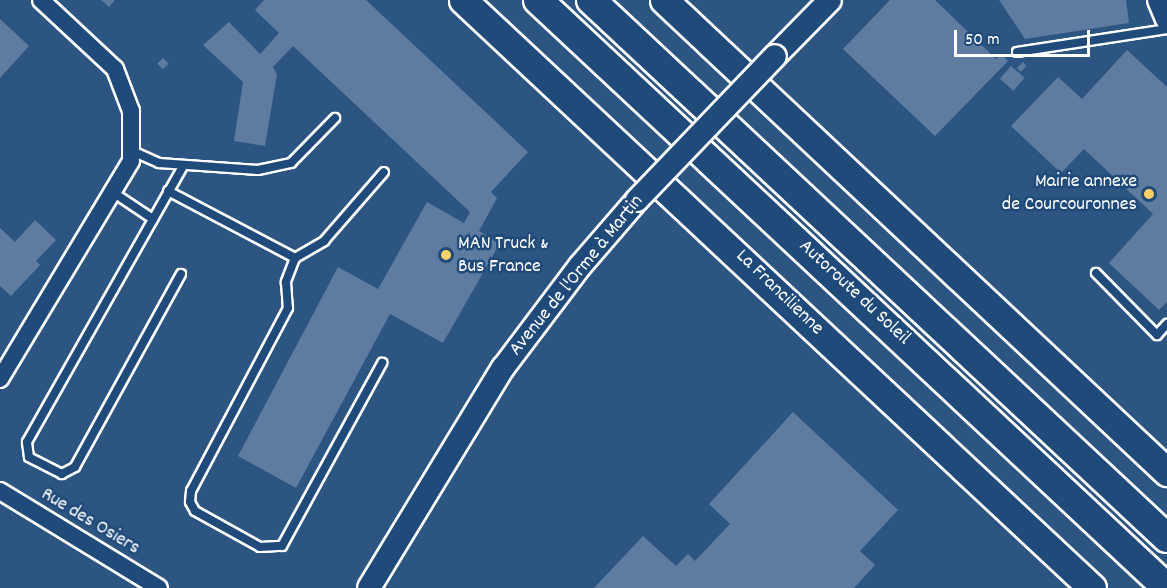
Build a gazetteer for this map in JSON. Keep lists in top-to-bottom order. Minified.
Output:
{"streets":{"highway":["La Francilienne","Autoroute du Soleil"],"main road":["Avenue de l'Orme à Martin"],"street":["Rue des Osiers"]},"places":["Mairie annexe de Courcouronnes","MAN Truck & Bus France"],"scale_bar":"50 m"}
